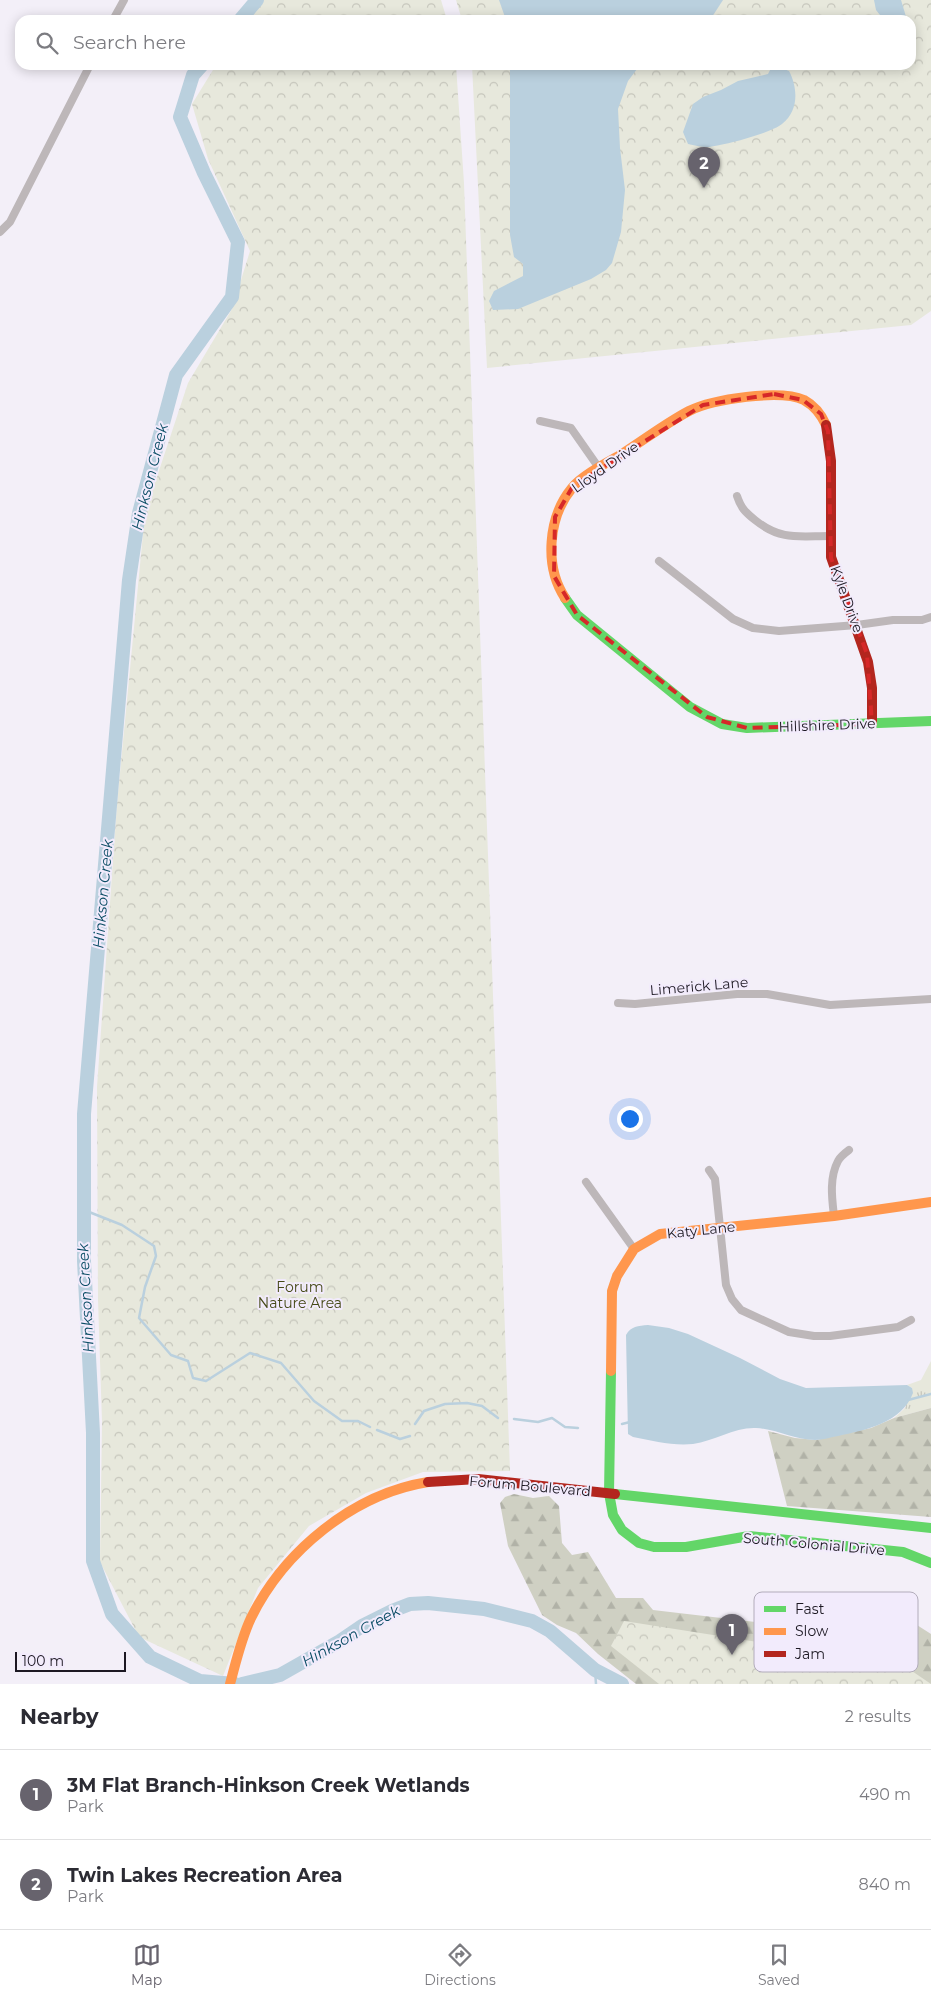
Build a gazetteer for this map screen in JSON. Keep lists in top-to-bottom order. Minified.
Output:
{"streets":{"street":["Lloyd Drive","Kyle Drive","Hillshire Drive","Limerick Lane","Katy Lane","Forum Boulevard","South Colonial Drive"]},"crossings":[["Lloyd Drive","Kyle Drive"],["Lloyd Drive","Hillshire Drive"],["Kyle Drive","Hillshire Drive"],["Katy Lane","Forum Boulevard"],["Katy Lane","South Colonial Drive"],["Forum Boulevard","South Colonial Drive"]],"water":["Hinkson Creek"],"parks":["Forum Nature Area"],"legend":["Fast","Slow","Jam"],"scale_bar":"100 m","page":{"search":"Search here","pins":["2","1"],"scale":"100 m","heading":["Nearby","2 results"],"list":[{"mark":"1","name":"3M Flat Branch-Hinkson Creek Wetlands","note":"Park","value":"490 m"},{"mark":"2","name":"Twin Lakes Recreation Area","note":"Park","value":"840 m"}],"nav":["Map","Directions","Saved"]}}
